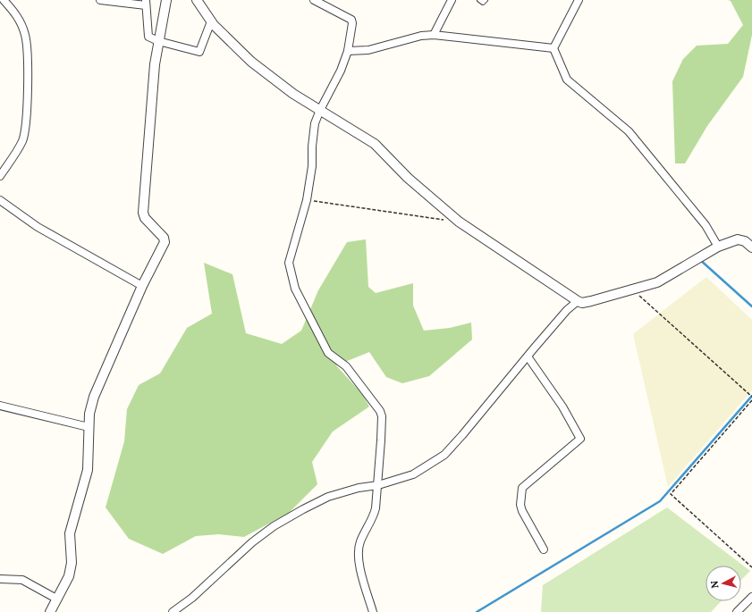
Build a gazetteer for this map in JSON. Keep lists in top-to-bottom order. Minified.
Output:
{"north":"left"}
